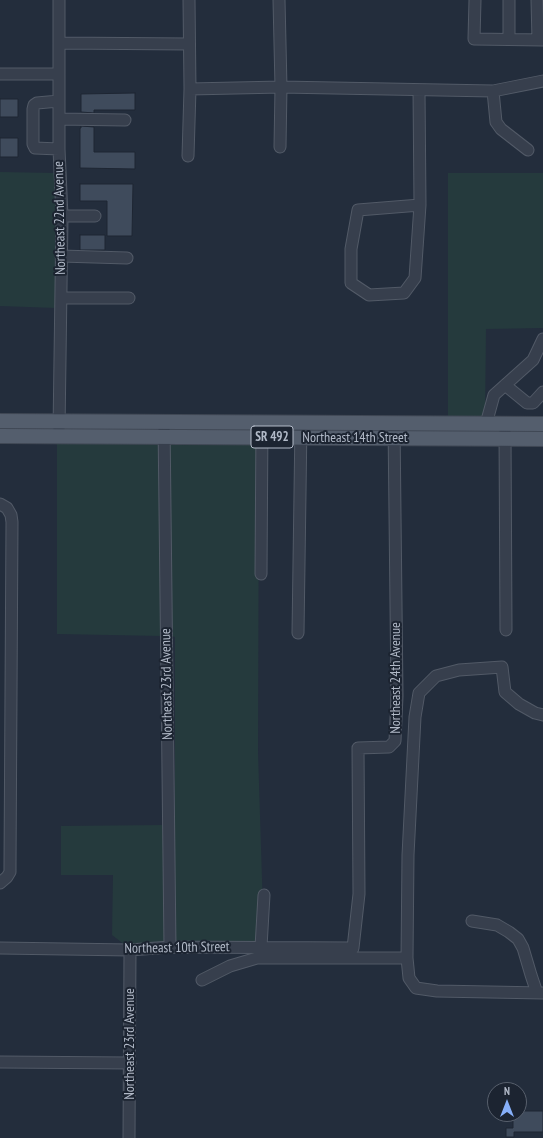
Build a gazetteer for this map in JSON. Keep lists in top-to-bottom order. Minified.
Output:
{"streets":{"main road":["SR 492","Northeast 14th Street"],"street":["Northeast 22nd Avenue","Northeast 24th Avenue","Northeast 23rd Avenue","Northeast 10th Street"]},"crossings":[["Northeast 22nd Avenue","Northeast 14th Street"],["Northeast 14th Street","Northeast 24th Avenue"],["Northeast 14th Street","Northeast 23rd Avenue"],["Northeast 24th Avenue","Northeast 10th Street"],["Northeast 23rd Avenue","Northeast 10th Street"]],"north":"top"}
